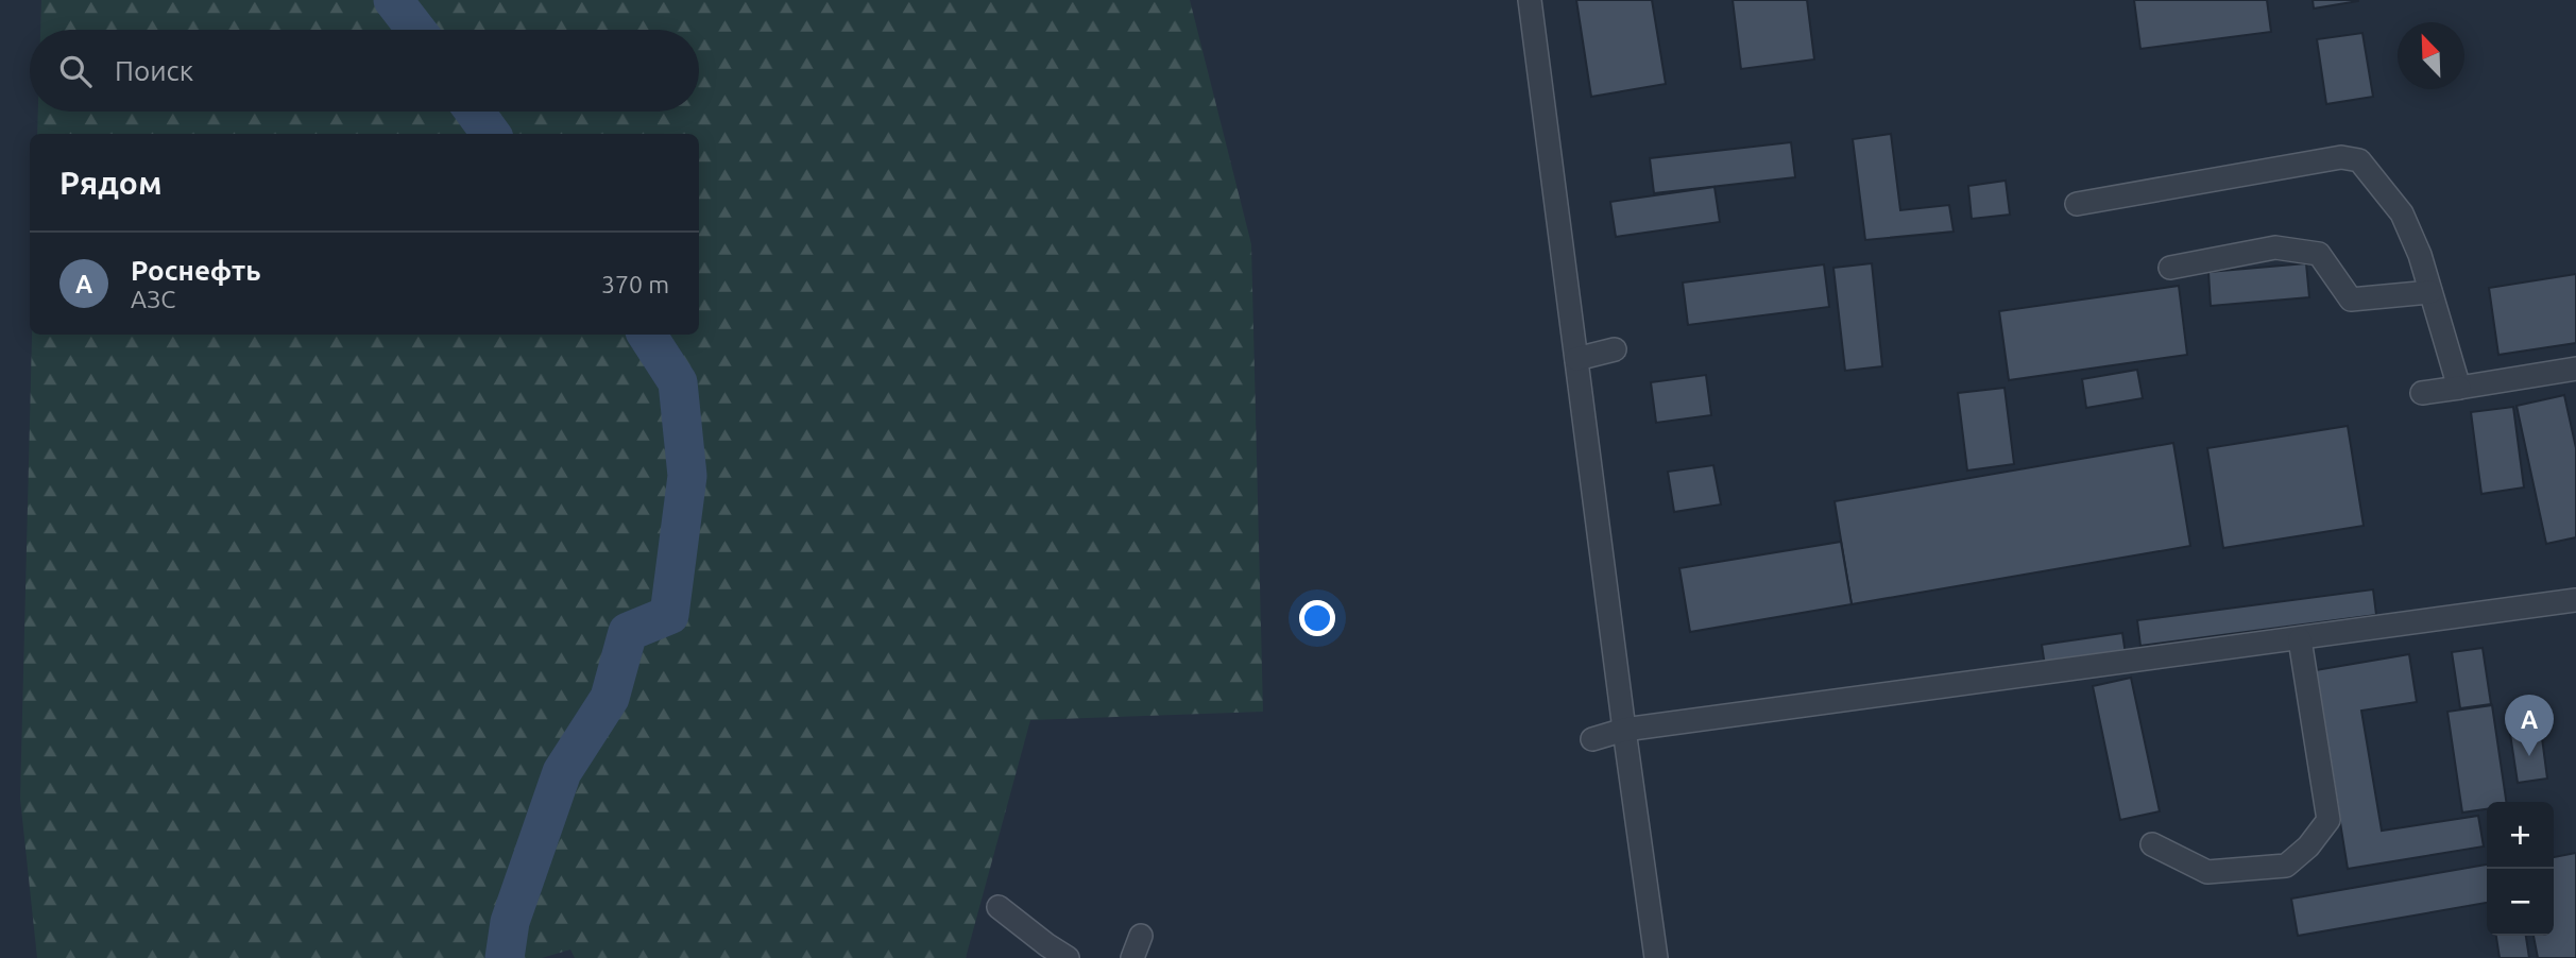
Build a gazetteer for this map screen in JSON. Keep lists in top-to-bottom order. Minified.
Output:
{"north":"top left","page":{"search":"Поиск","heading":"Рядом","list":[{"mark":"A","name":"Роснефть","note":"АЗС","value":"370 m"}],"pins":"A","map_buttons":["+","−"]}}
